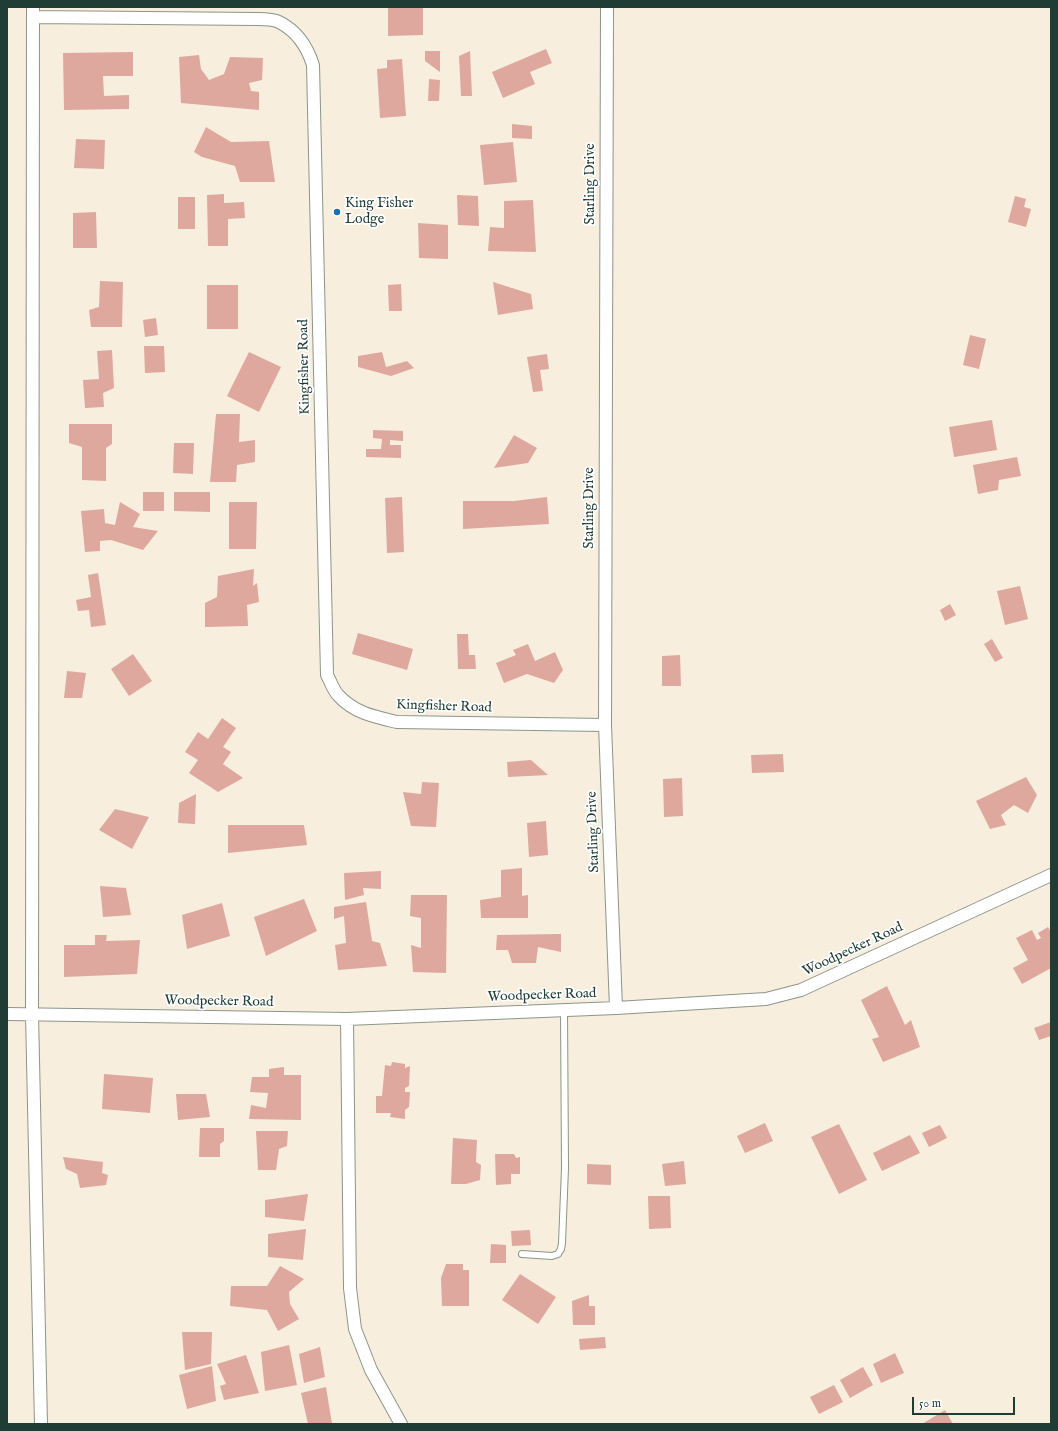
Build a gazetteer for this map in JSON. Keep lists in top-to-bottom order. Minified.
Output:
{"streets":{"street":["Starling Drive","Kingfisher Road","Woodpecker Road"]},"crossings":[["Starling Drive","Kingfisher Road"],["Starling Drive","Woodpecker Road"]],"places":["King Fisher Lodge"],"scale_bar":"50 m"}
